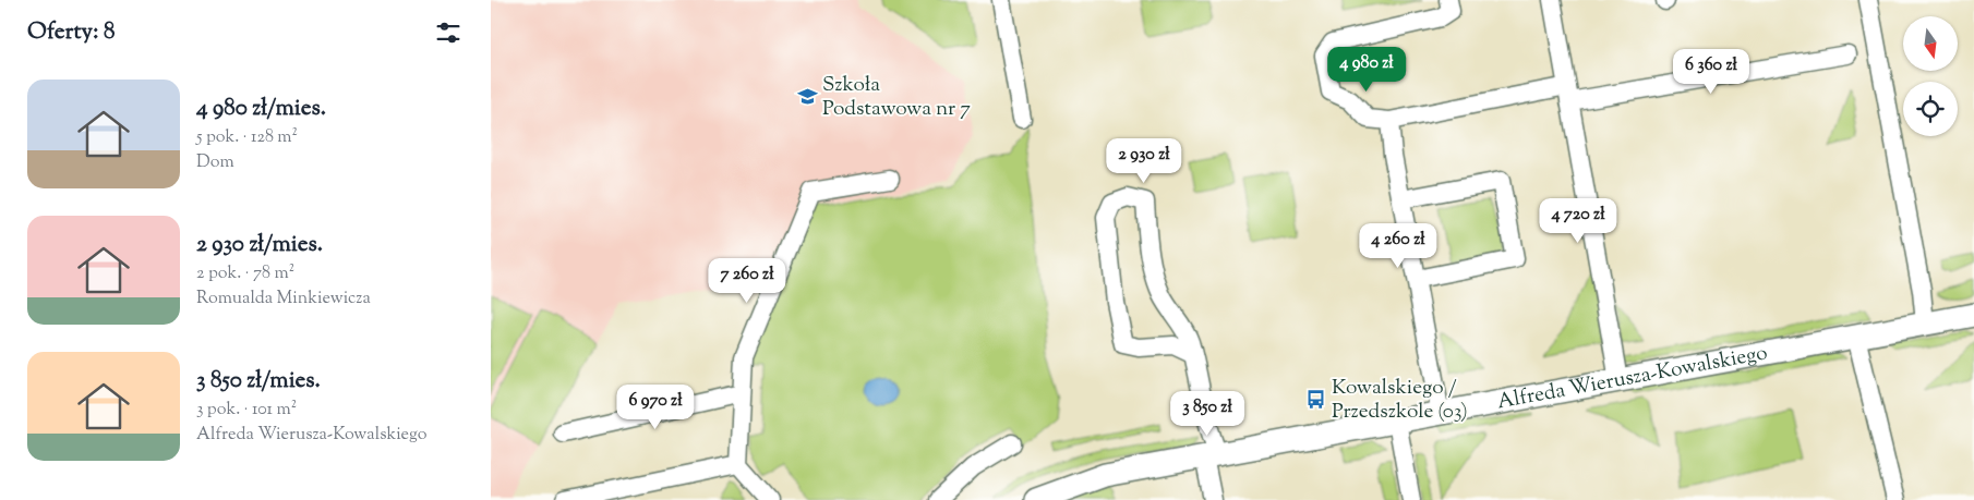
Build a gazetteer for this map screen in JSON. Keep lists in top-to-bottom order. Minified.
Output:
{"streets":{"street":["Alfreda Wierusza-Kowalskiego"]},"places":{"school or university":["Szkoła Podstawowa nr 7"],"bus stop":["Kowalskiego / Przedszkole (03)"]},"north":"bottom","page":{"heading":"Oferty: 8","price":["4 980 zł","6 360 zł","2 930 zł","4 720 zł","4 260 zł","7 260 zł","6 970 zł","3 850 zł"],"list":[{"name":"4 980 zł/mies.","note":"5 pok. · 128 m² · Dom"},{"name":"2 930 zł/mies.","note":"2 pok. · 78 m² · Romualda Minkiewicza"},{"name":"3 850 zł/mies.","note":"3 pok. · 101 m² · Alfreda Wierusza-Kowalskiego"}]}}
